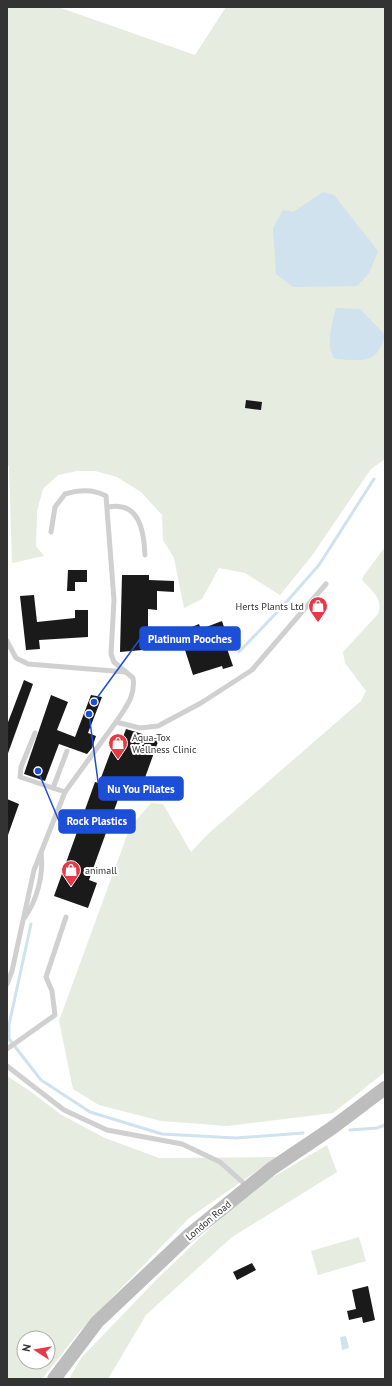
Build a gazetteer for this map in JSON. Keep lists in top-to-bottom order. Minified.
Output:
{"streets":{"main road":["London Road"]},"places":{"shop":["Herts Plants Ltd","Aqua-Tox Wellness Clinic","animall"],"other":["Platinum Pooches","Nu You Pilates","Rock Plastics"]},"north":"left"}
